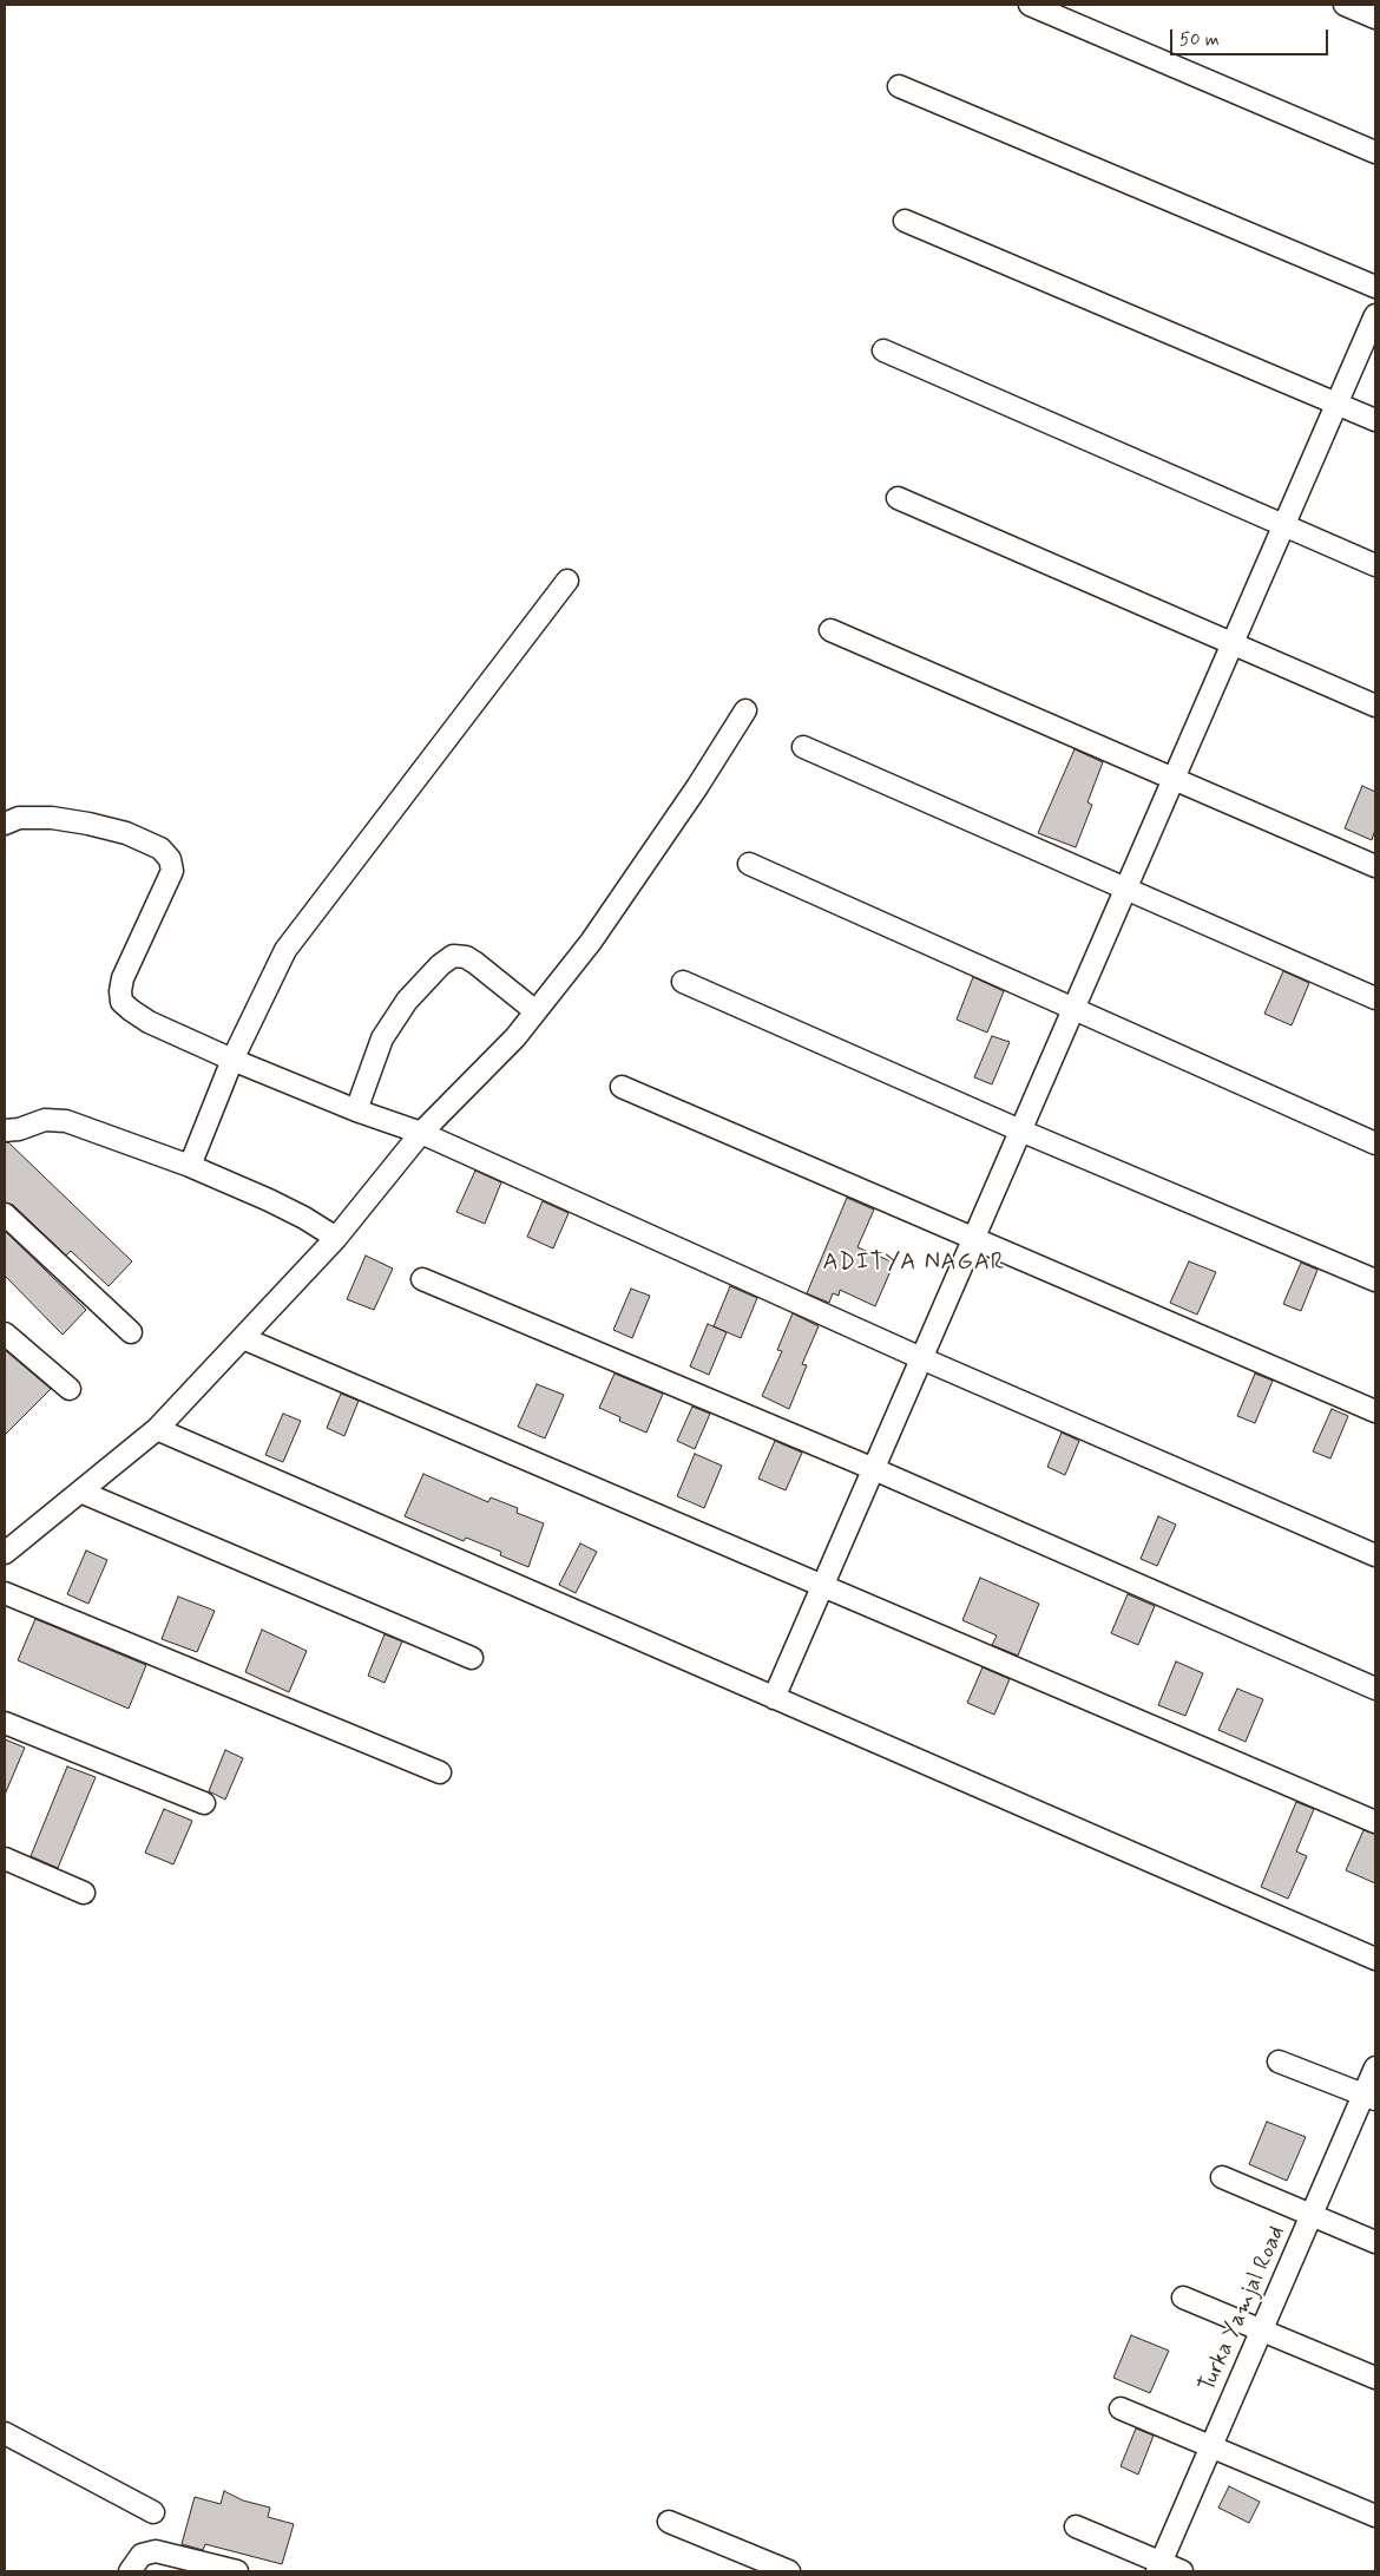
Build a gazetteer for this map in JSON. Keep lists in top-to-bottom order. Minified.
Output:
{"streets":{"street":["Turka Yamjal Road"]},"districts":["ADITYA NAGAR"],"scale_bar":"50 m"}
